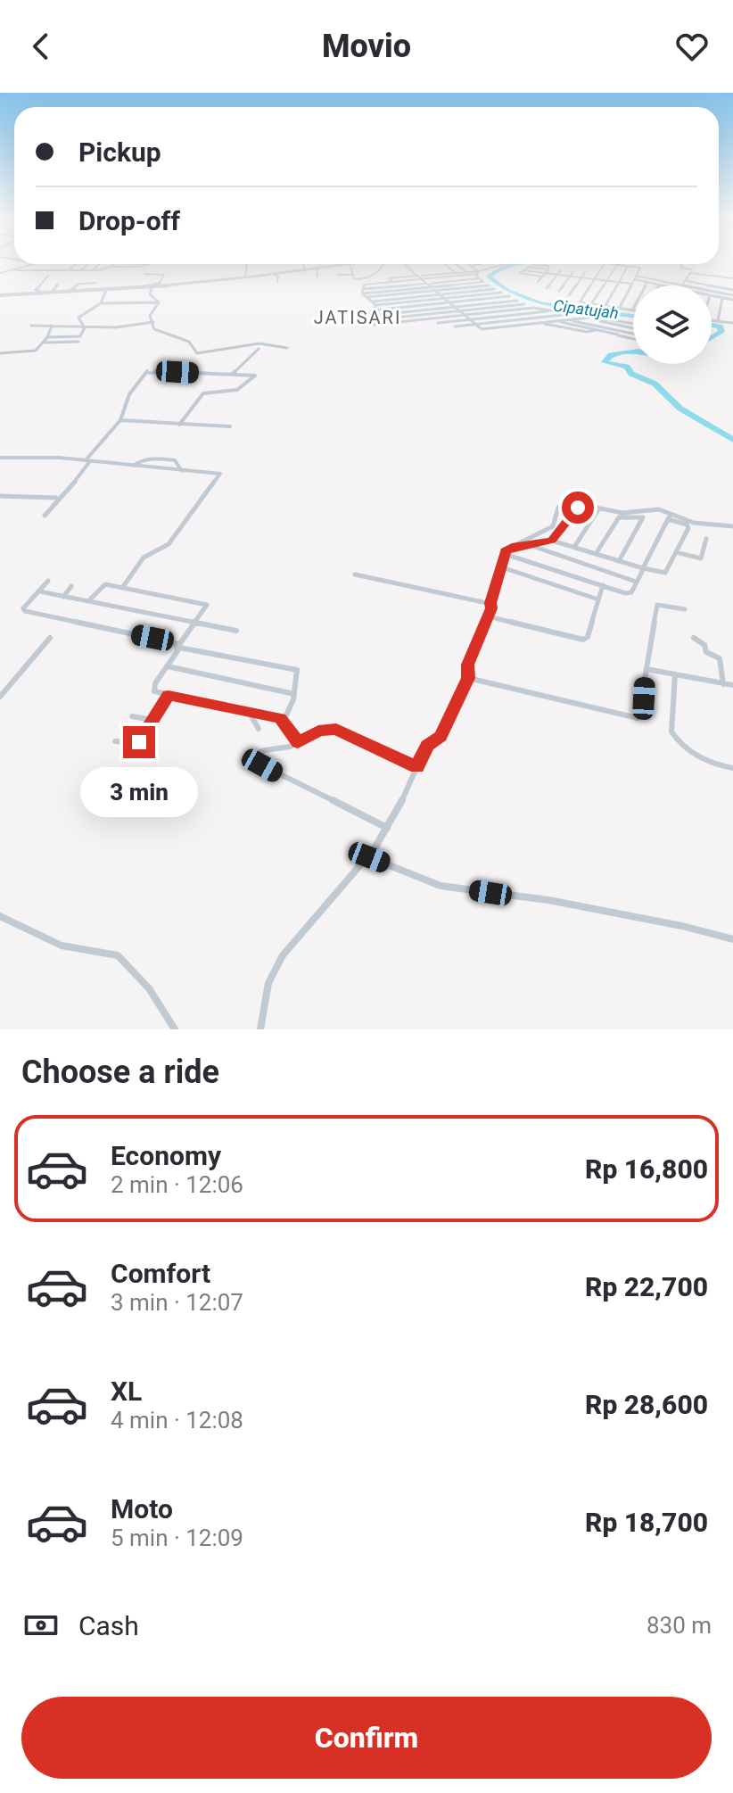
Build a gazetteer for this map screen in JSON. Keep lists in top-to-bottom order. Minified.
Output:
{"districts":["JATISARI"],"water":["Cipatujah"],"page":{"header":"Movio","banner":["Pickup","Drop-off"],"bubble":"3 min","heading":"Choose a ride","list":[{"name":"Economy","note":"2 min · 12:06","value":"Rp 16,800"},{"name":"Comfort","note":"3 min · 12:07","value":"Rp 22,700"},{"name":"XL","note":"4 min · 12:08","value":"Rp 28,600"},{"name":"Moto","note":"5 min · 12:09","value":"Rp 18,700"}],"pay":["Cash","830 m"],"buttons":"Confirm"}}
